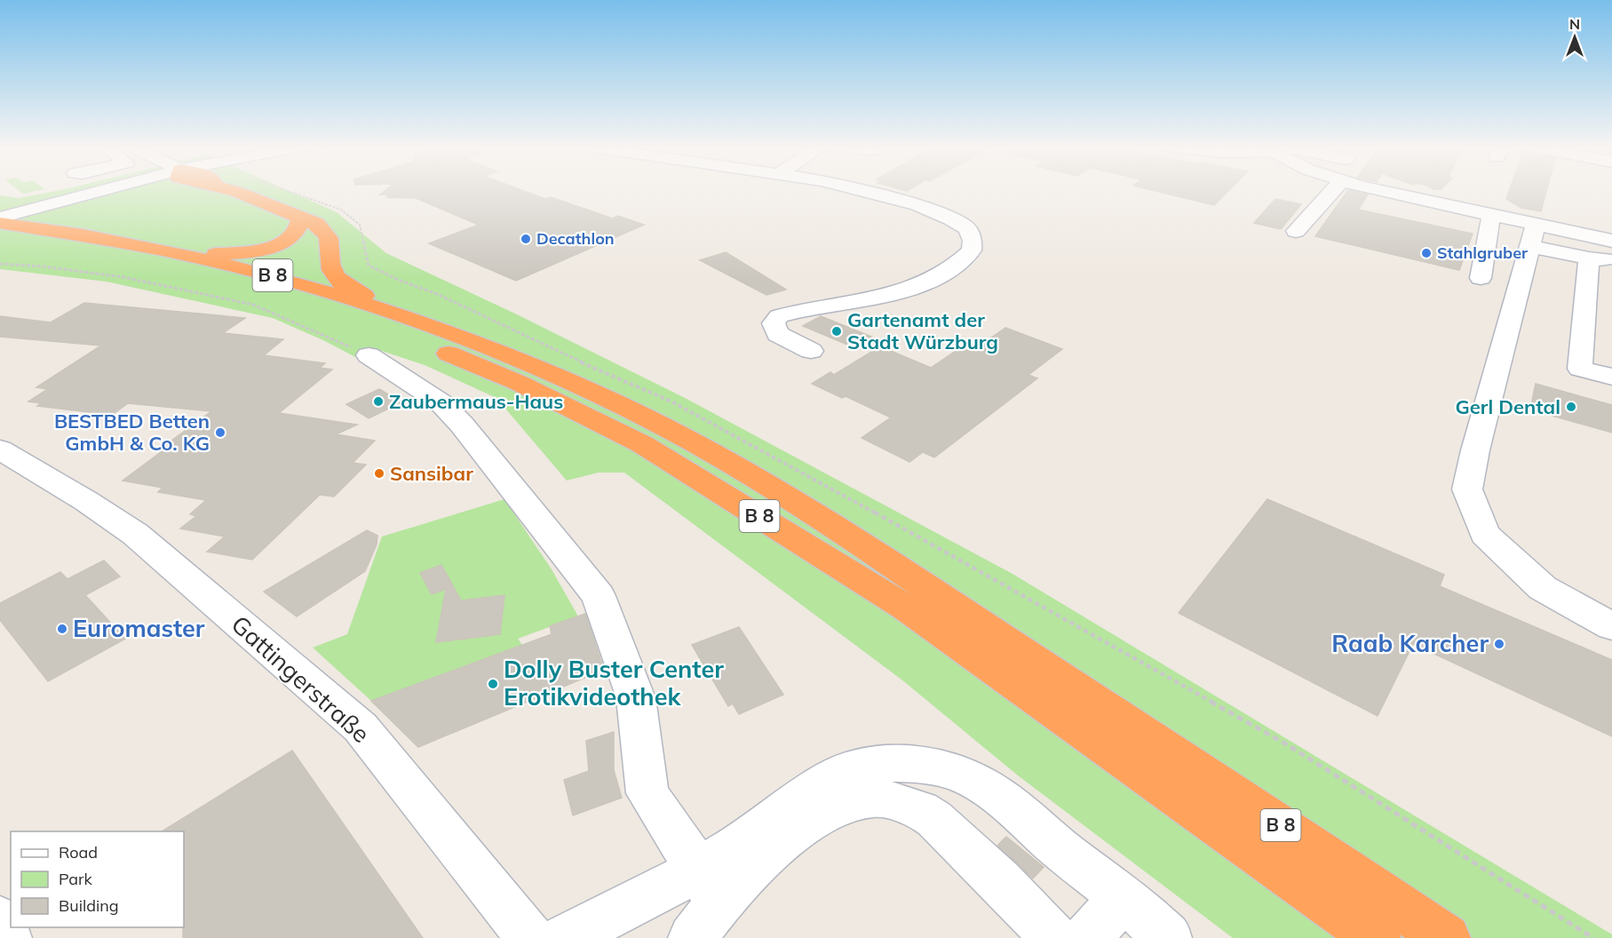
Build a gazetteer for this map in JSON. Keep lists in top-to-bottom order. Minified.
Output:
{"streets":{"highway":["B 8"],"street":["Gattingerstraße"]},"places":["Decathlon","Stahlgruber","Gartenamt der Stadt Würzburg","Zaubermaus-Haus","Gerl Dental","BESTBED Betten GmbH & Co. KG","Sansibar","Euromaster","Raab Karcher","Dolly Buster Center Erotikvideothek"],"legend":["Road","Park","Building"],"north":"top"}
